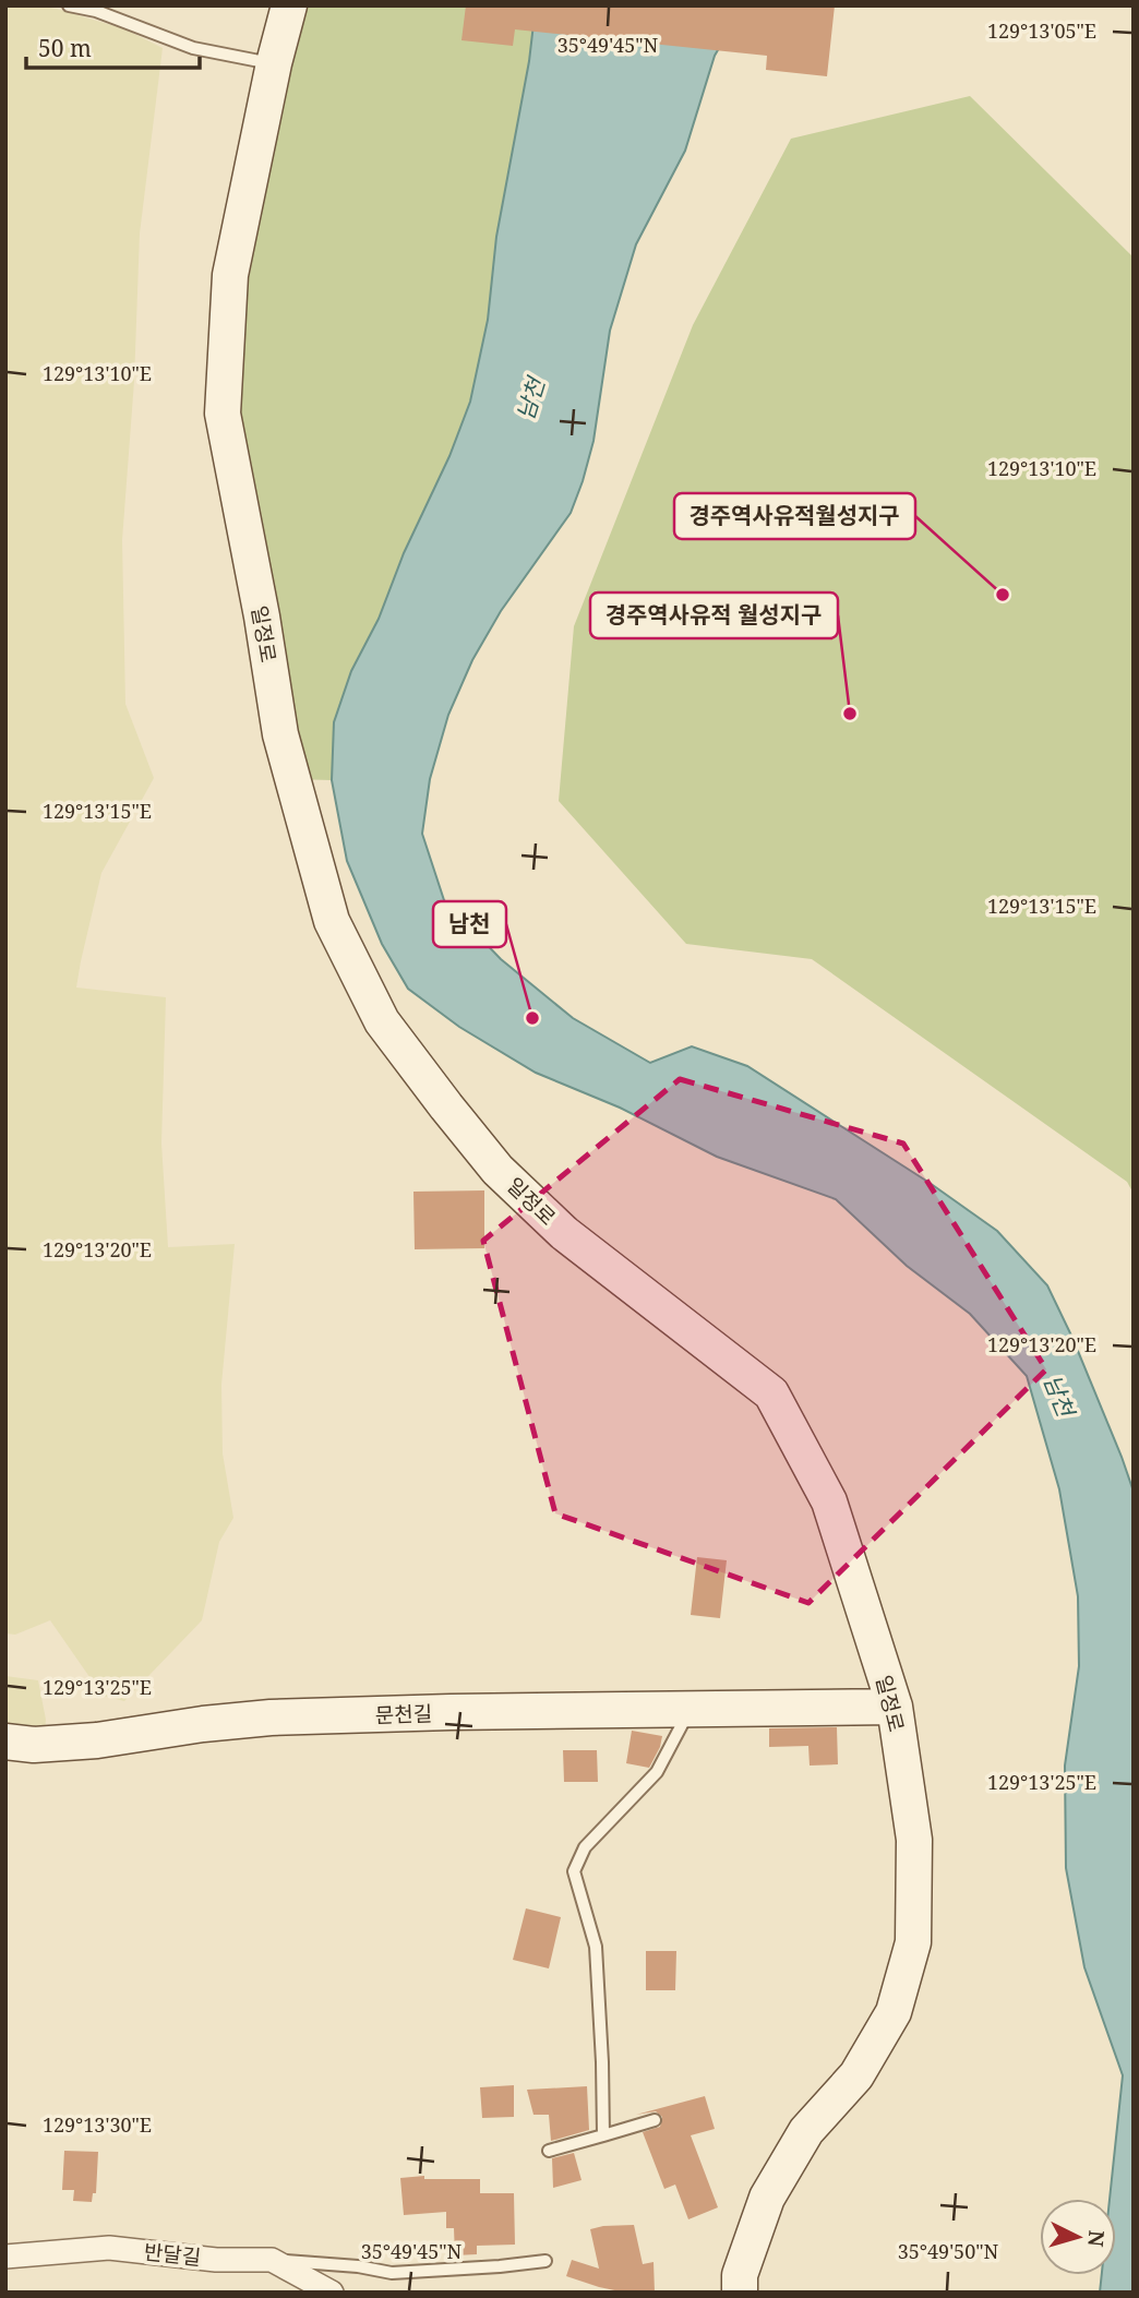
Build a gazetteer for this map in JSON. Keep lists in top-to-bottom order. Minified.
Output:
{"streets":{"street":["일정로","문천길","반달길"]},"crossings":[["일정로","문천길"]],"water":["남천"],"places":["경주역사유적월성지구","경주역사유적 월성지구","남천"],"scale_bar":"50 m","north":"right","coordinates":["129°13'05\"E","35°49'45\"N","129°13'10\"E","129°13'15\"E","129°13'20\"E","129°13'25\"E","129°13'30\"E","35°49'50\"N"]}
